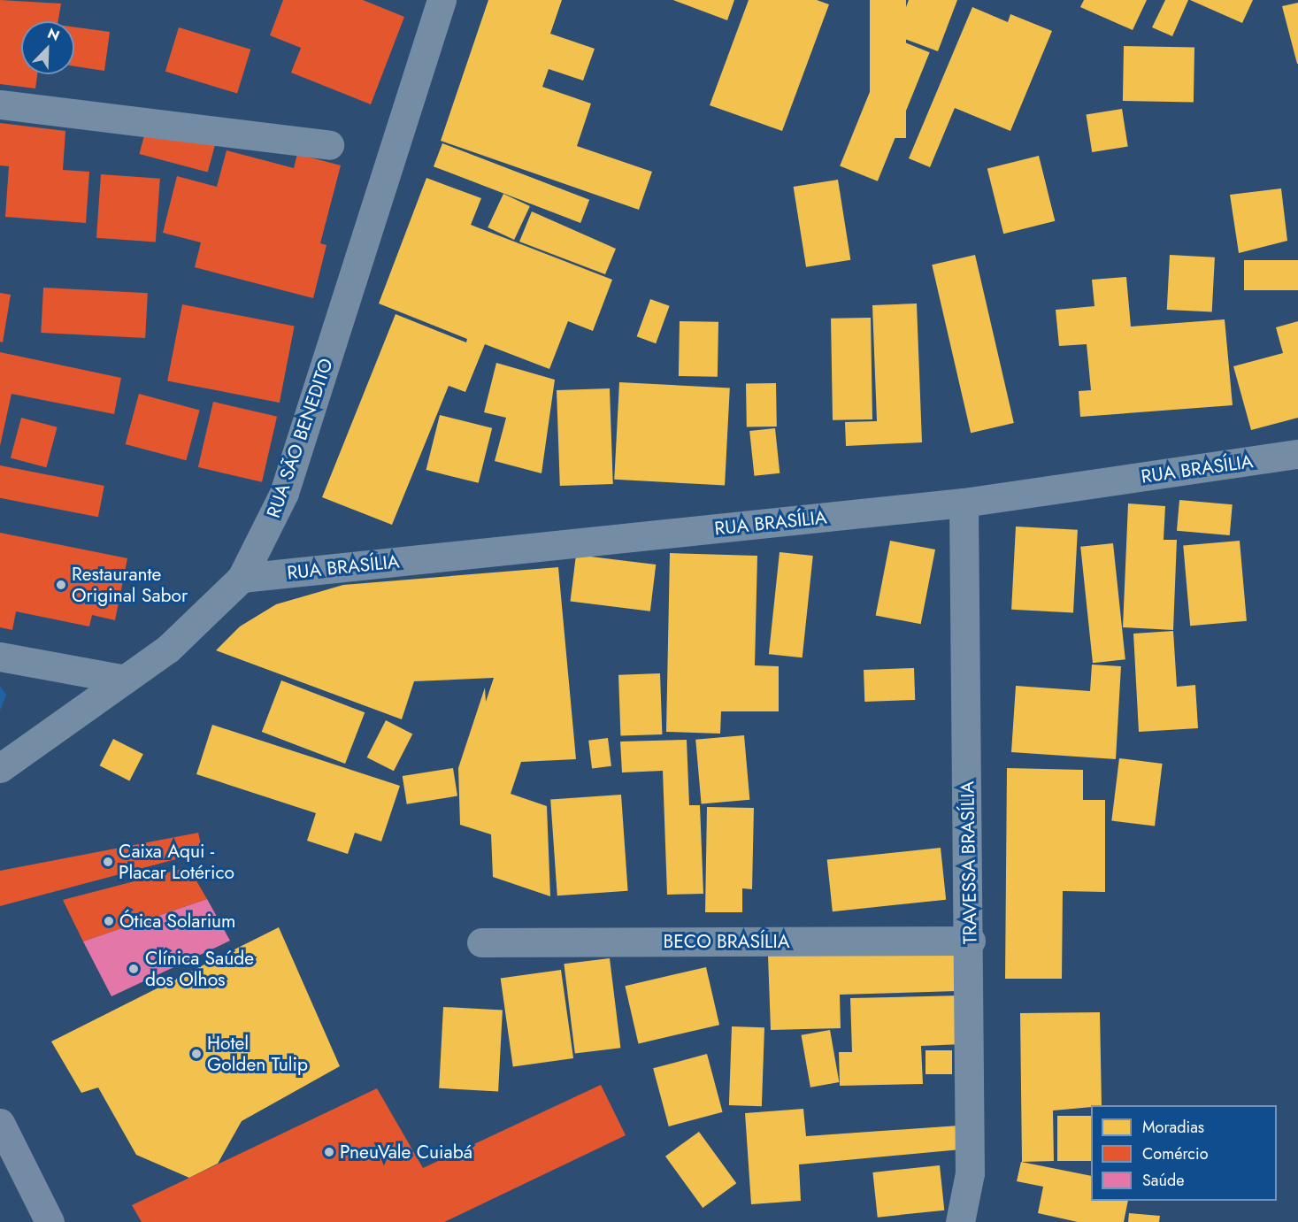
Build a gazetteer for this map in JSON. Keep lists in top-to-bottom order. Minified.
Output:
{"streets":{"street":["RUA SÃO BENEDITO","RUA BRASÍLIA","TRAVESSA BRASÍLIA","BECO BRASÍLIA"]},"crossings":[["RUA SÃO BENEDITO","RUA BRASÍLIA"],["RUA BRASÍLIA","TRAVESSA BRASÍLIA"],["TRAVESSA BRASÍLIA","BECO BRASÍLIA"]],"places":["Restaurante Original Sabor","Caixa Aqui - Placar Lotérico","Ótica Solarium","Clínica Saúde dos Olhos","Hotel Golden Tulip","PneuVale Cuiabá"],"legend":["Moradias","Comércio","Saúde"],"north":"top right"}
